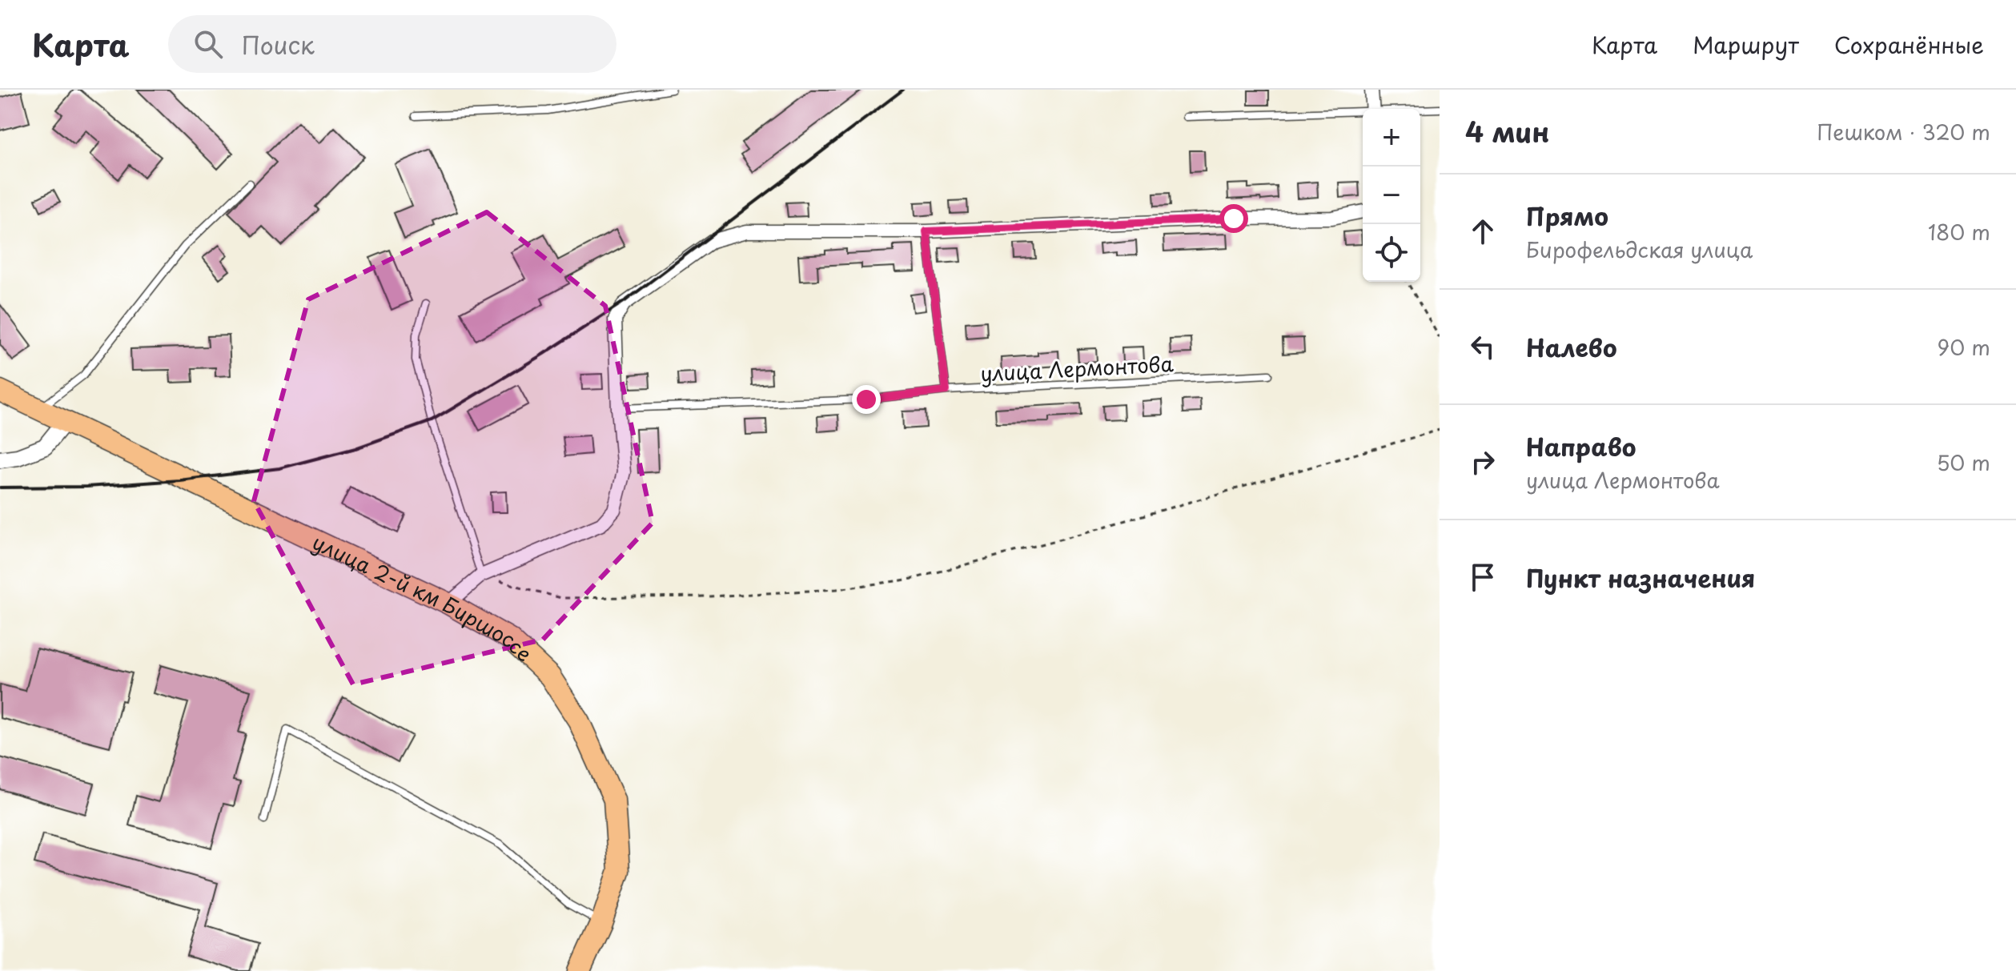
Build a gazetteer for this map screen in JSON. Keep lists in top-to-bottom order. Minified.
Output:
{"streets":{"main road":["улица 2-й км Биршоссе"],"lane":["улица Лермонтова"]},"page":{"header":"Карта","search":"Поиск","nav":["Карта","Маршрут","Сохранённые"],"heading":["4 мин","Пешком · 320 m"],"map_buttons":["+","−"],"list":[["Прямо","Бирофельдская улица","180 m"],["Налево","90 m"],["Направо","улица Лермонтова","50 m"],"Пункт назначения"]}}
